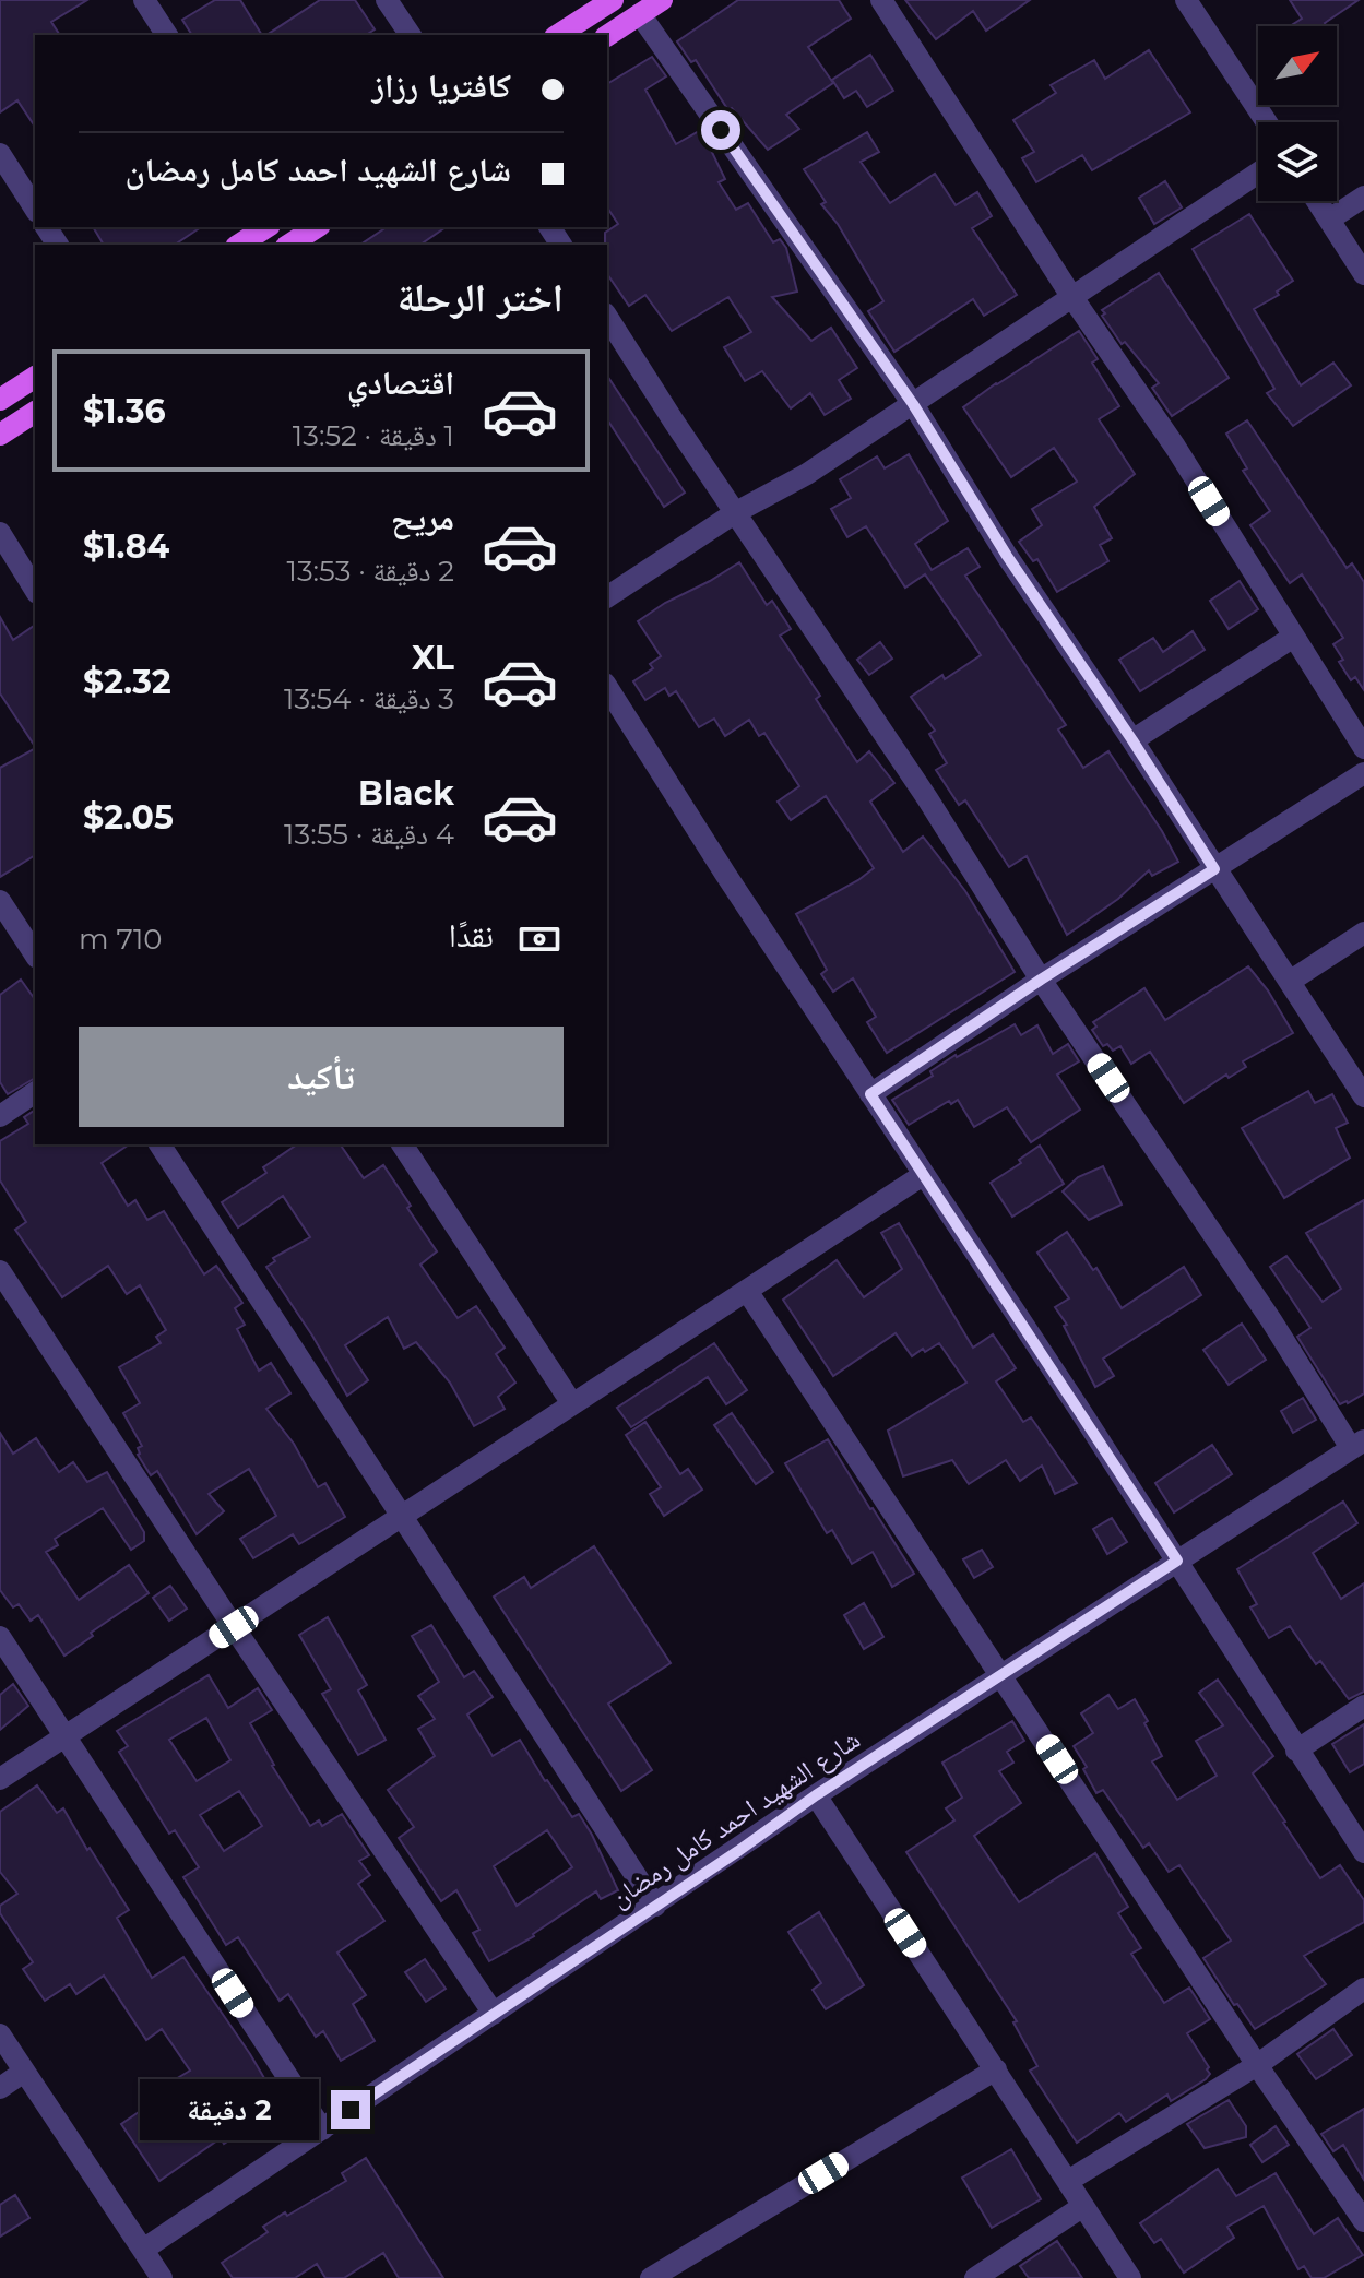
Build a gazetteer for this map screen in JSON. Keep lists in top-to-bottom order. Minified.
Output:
{"streets":{"street":["شارع الشهيد احمد كامل رمضان"]},"north":"top right","page":{"banner":["كافتريا رزاز","شارع الشهيد احمد كامل رمضان"],"heading":"اختر الرحلة","list":[{"name":"اقتصادي","note":"1 دقيقة · 13:52","value":"$1.36"},{"name":"مريح","note":"2 دقيقة · 13:53","value":"$1.84"},{"name":"XL","note":"3 دقيقة · 13:54","value":"$2.32"},{"name":"Black","note":"4 دقيقة · 13:55","value":"$2.05"}],"pay":["نقدًا","710 m"],"buttons":"تأكيد","bubble":"2 دقيقة"}}
